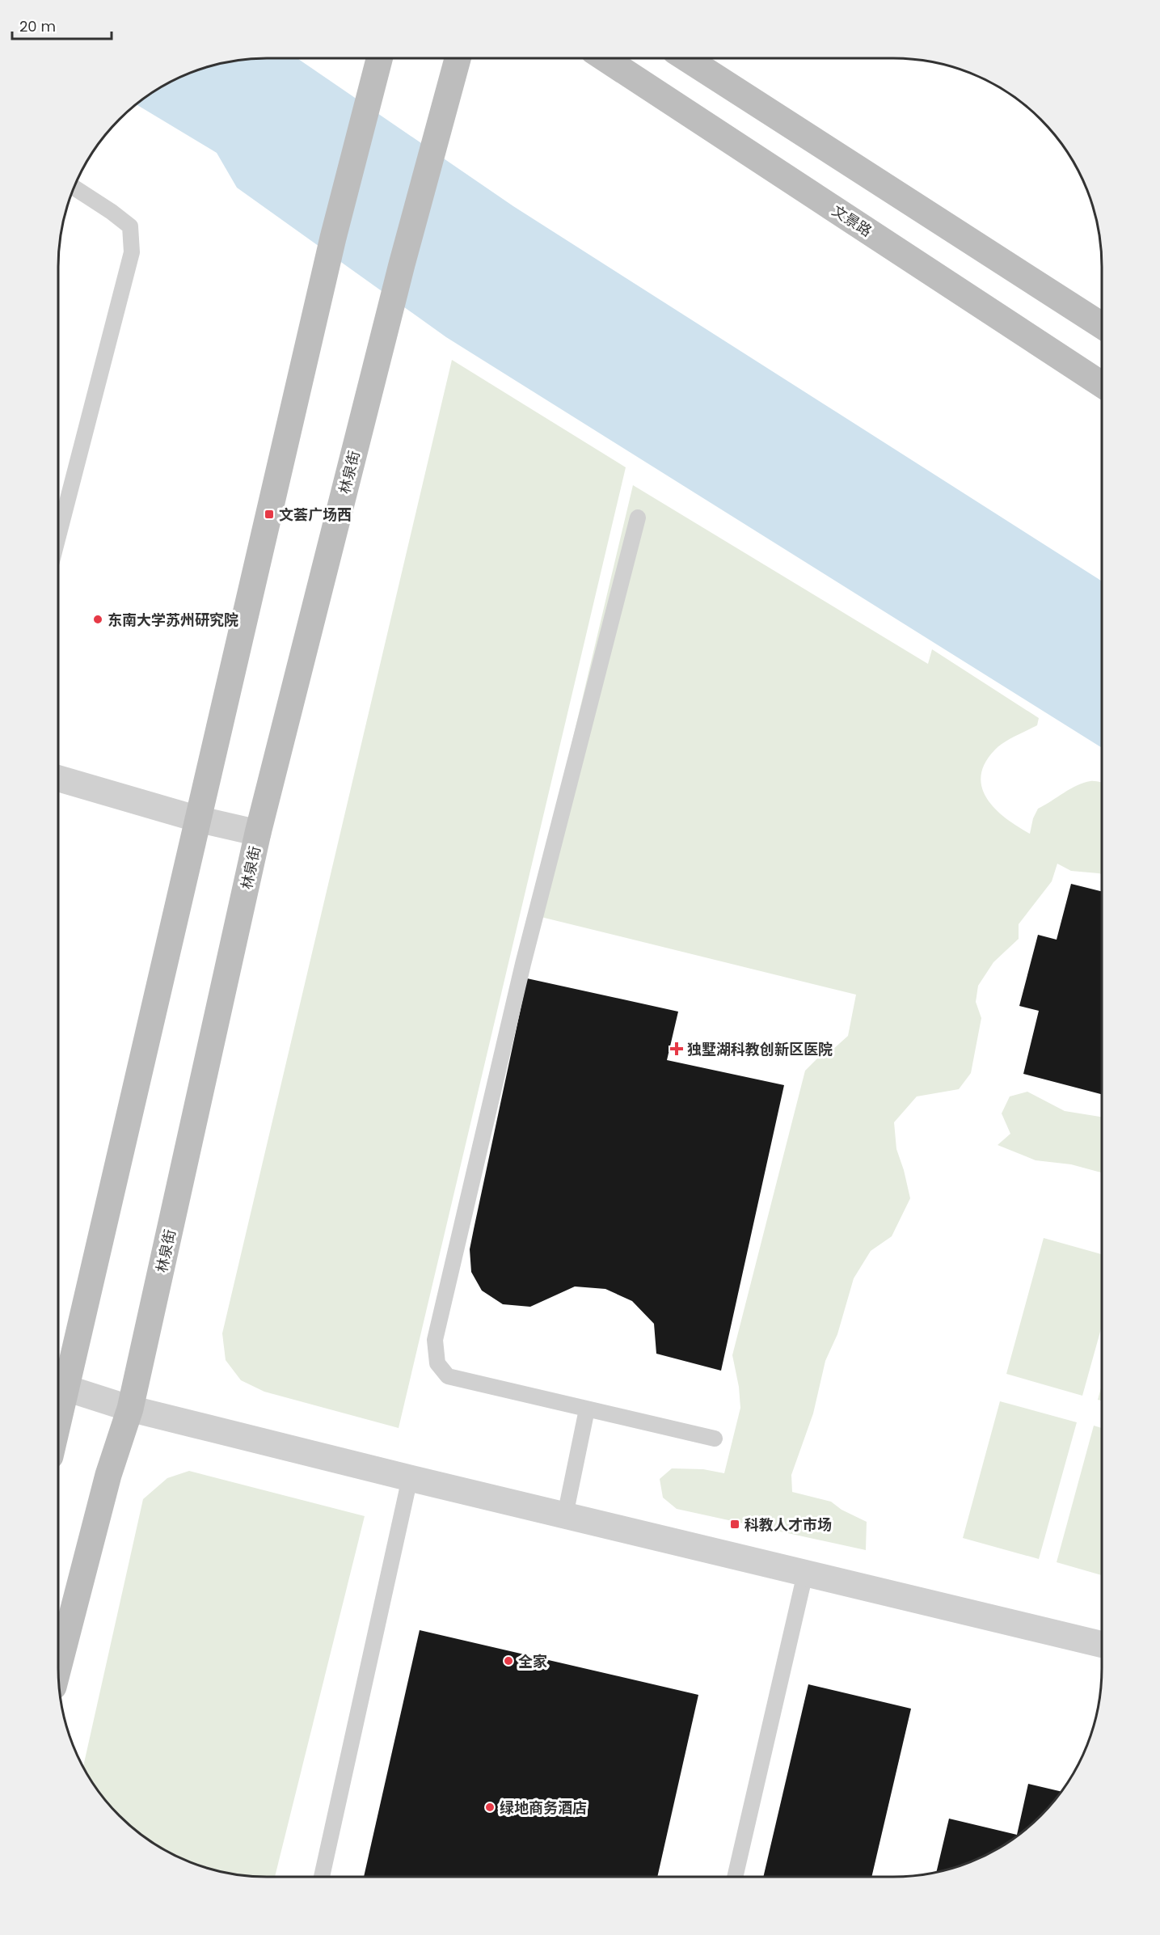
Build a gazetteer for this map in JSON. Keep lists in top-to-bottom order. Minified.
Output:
{"streets":{"main road":["文景路","林泉街"]},"places":{"transit":["文荟广场西","科教人才市场"],"other":["东南大学苏州研究院","全家","绿地商务酒店"],"health":["独墅湖科教创新区医院"]},"scale_bar":"20 m"}
